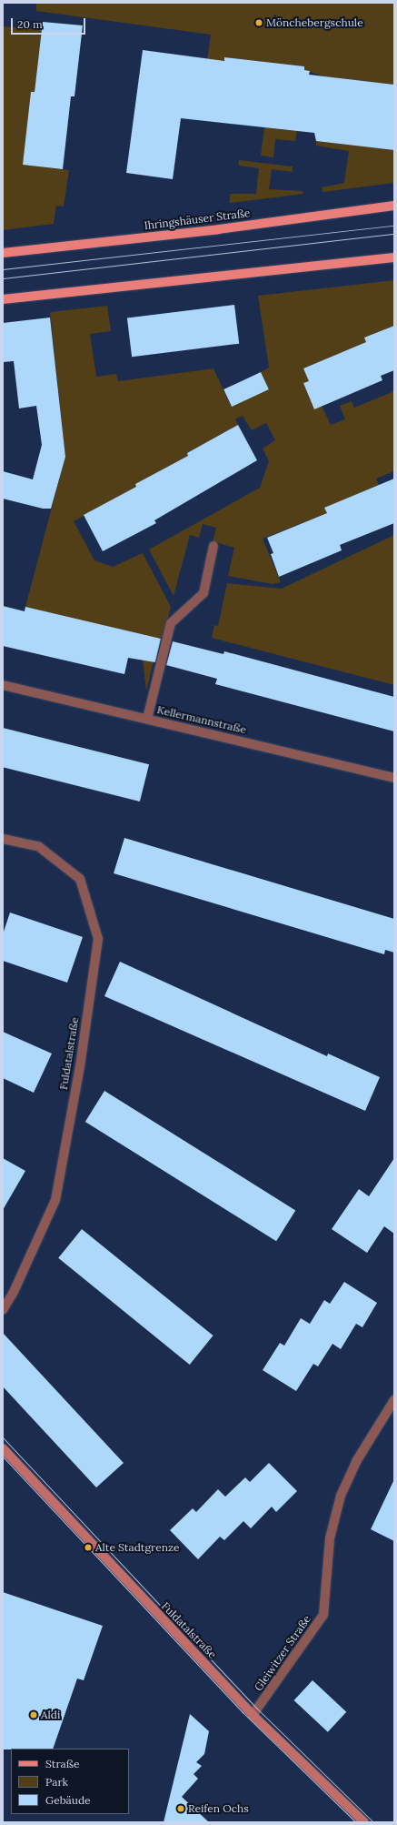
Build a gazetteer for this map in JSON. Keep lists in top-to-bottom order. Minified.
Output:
{"streets":{"main road":["Ihringshäuser Straße","Fuldatalstraße"],"street":["Kellermannstraße","Gleiwitzer Straße"]},"crossings":[["Fuldatalstraße","Gleiwitzer Straße"]],"places":["Mönchebergschule","Alte Stadtgrenze","Aldi","Reifen Ochs"],"legend":["Straße","Park","Gebäude"],"scale_bar":"20 m"}
